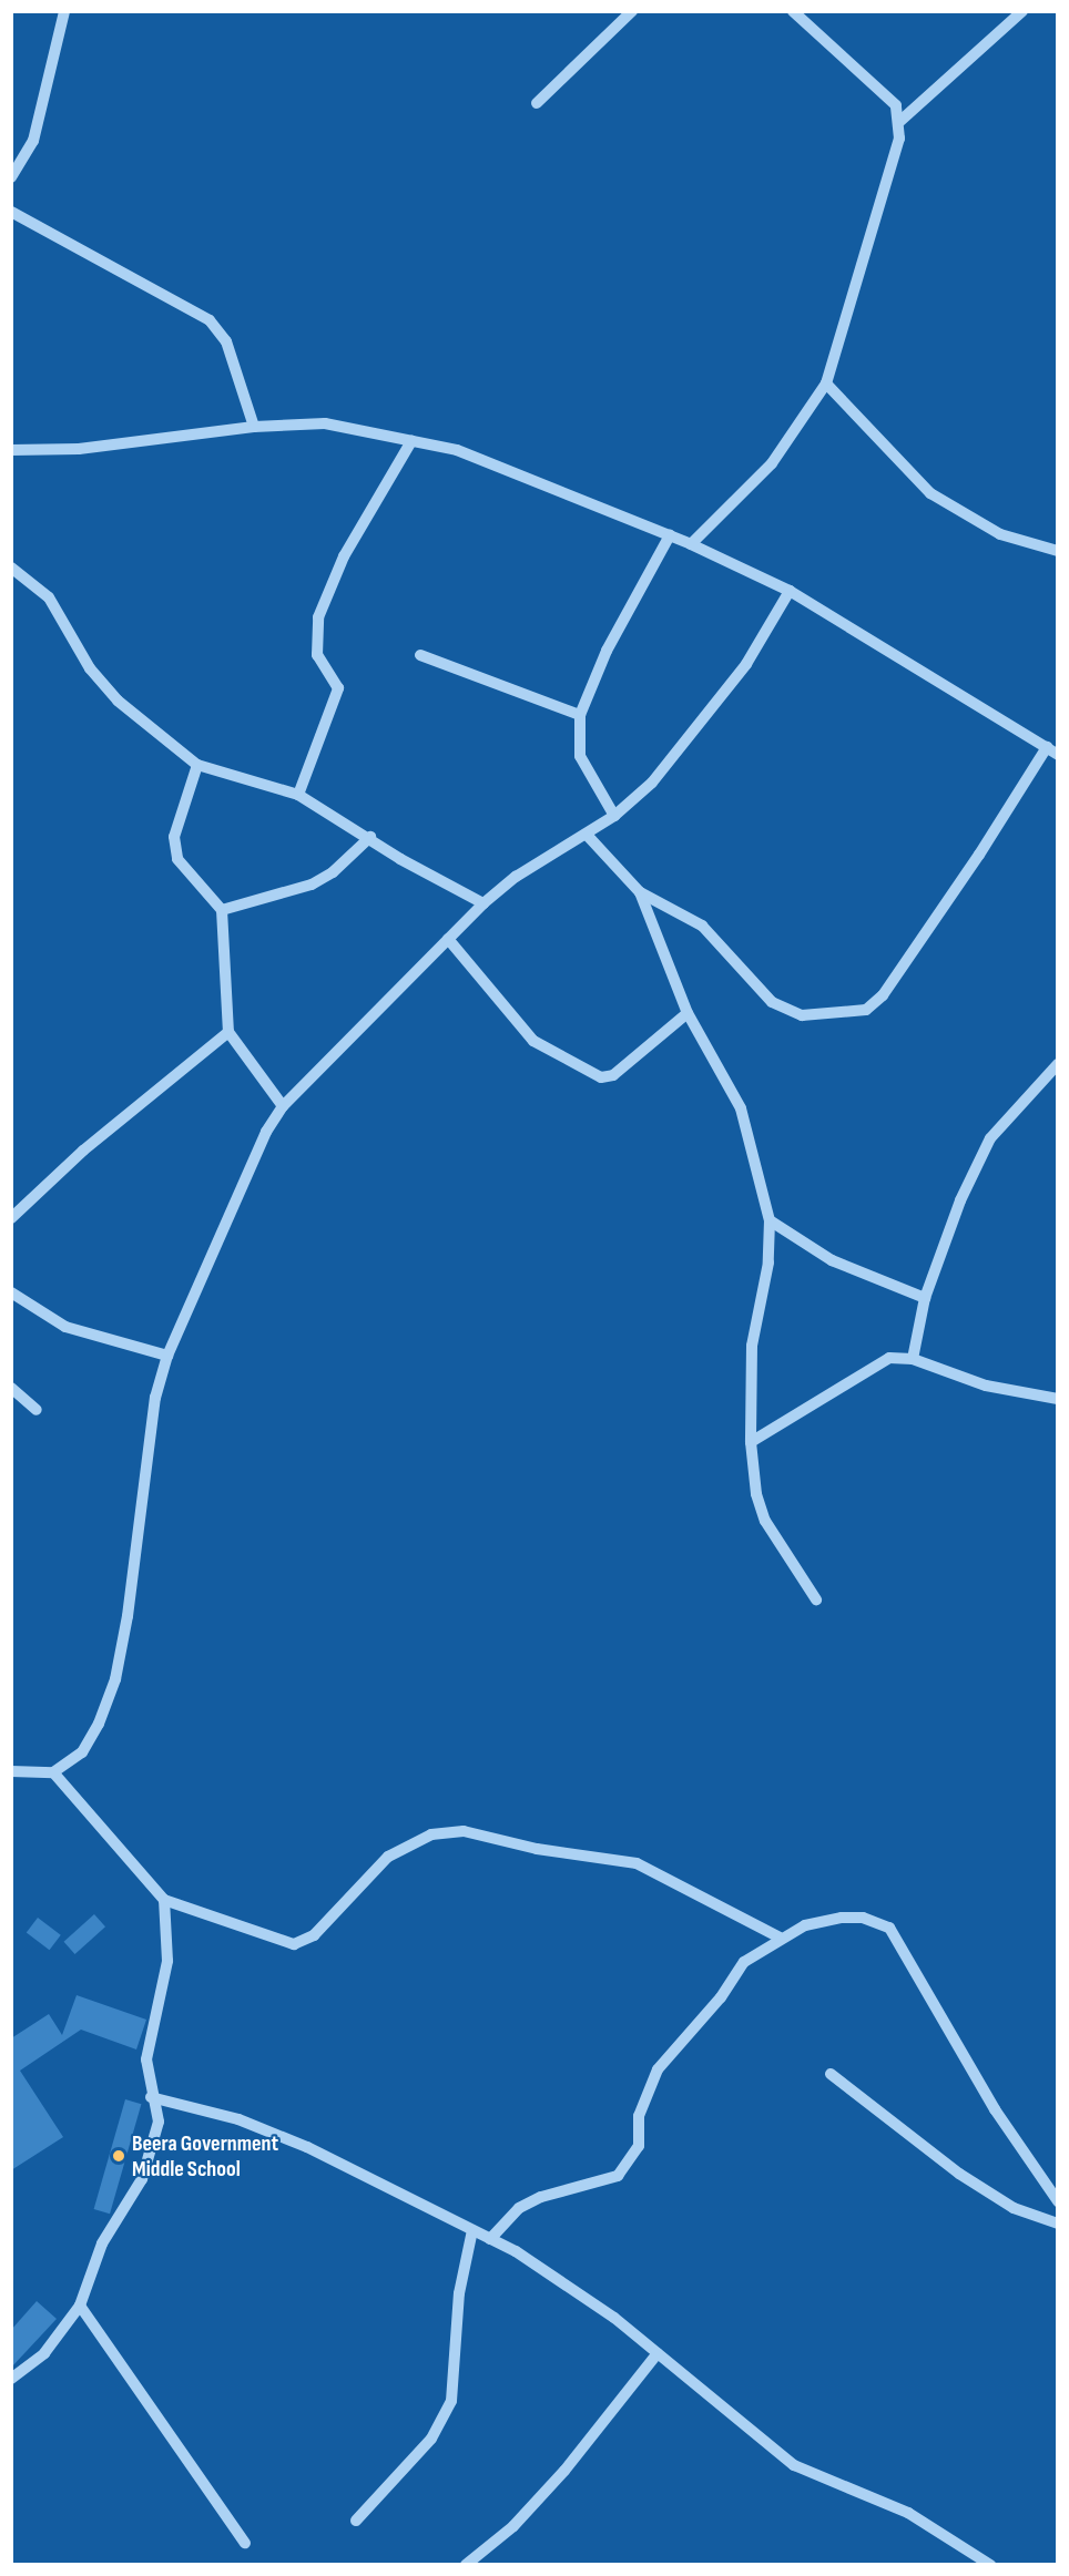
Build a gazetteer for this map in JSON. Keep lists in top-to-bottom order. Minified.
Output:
{"places":["Beera Government Middle School"]}
